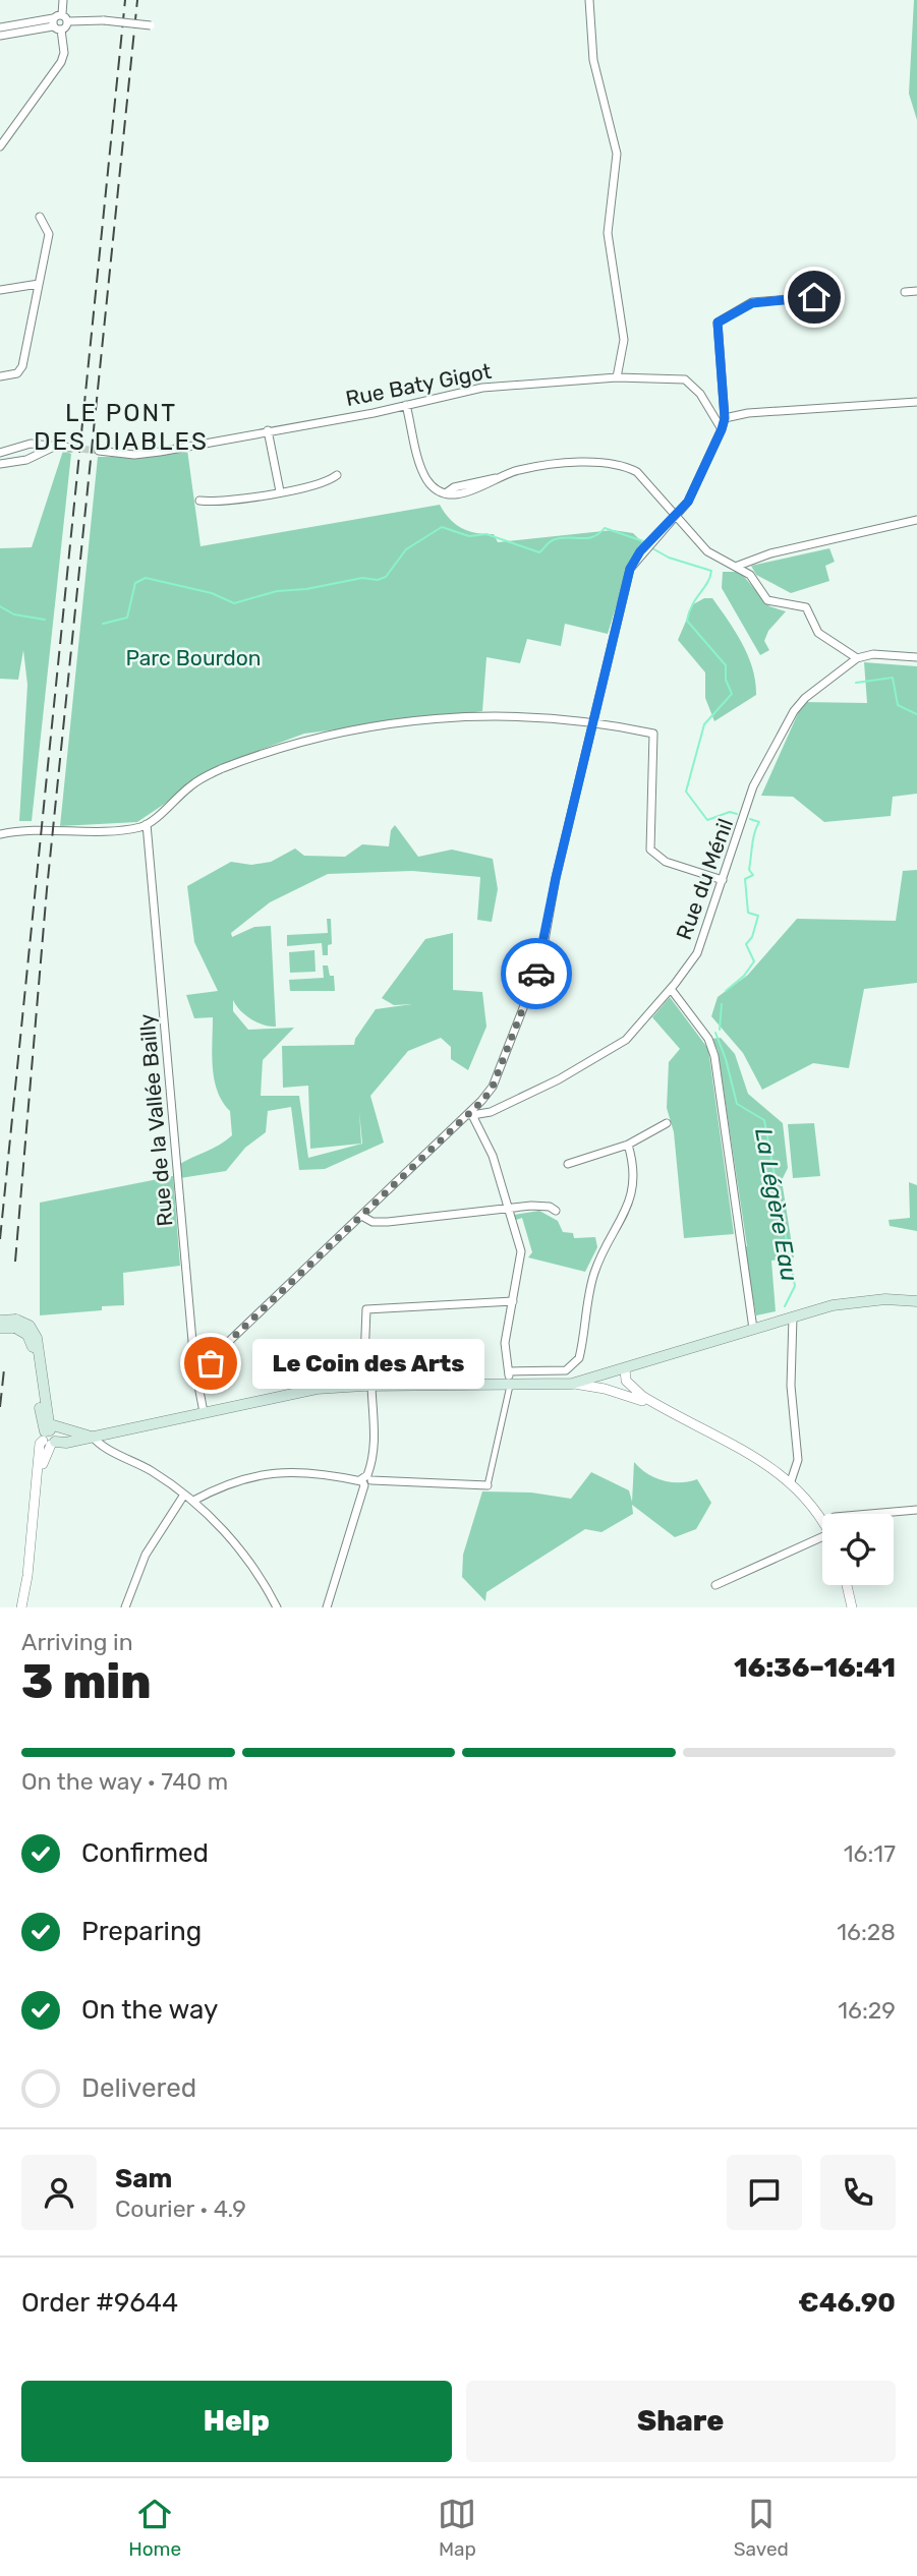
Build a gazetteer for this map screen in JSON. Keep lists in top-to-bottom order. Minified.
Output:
{"streets":{"street":["Rue Baty Gigot","Rue du Ménil","Rue de la Vallée Bailly"]},"crossings":[["Rue du Ménil","Rue de la Vallée Bailly"]],"districts":["LE PONT DES DIABLES"],"water":["La Légère Eau"],"parks":["Parc Bourdon"],"places":["Le Coin des Arts"],"page":{"bubble":"Le Coin des Arts","heading":["3 min","Arriving in","16:36–16:41"],"panel":["Sam","Courier · 4.9","Order #9644","€46.90"],"bar":"On the way · 740 m","list":[["Confirmed","16:17"],["Preparing","16:28"],["On the way","16:29"],"Delivered"],"buttons":["Help","Share"],"tabs":["Home","Map","Saved"]}}
